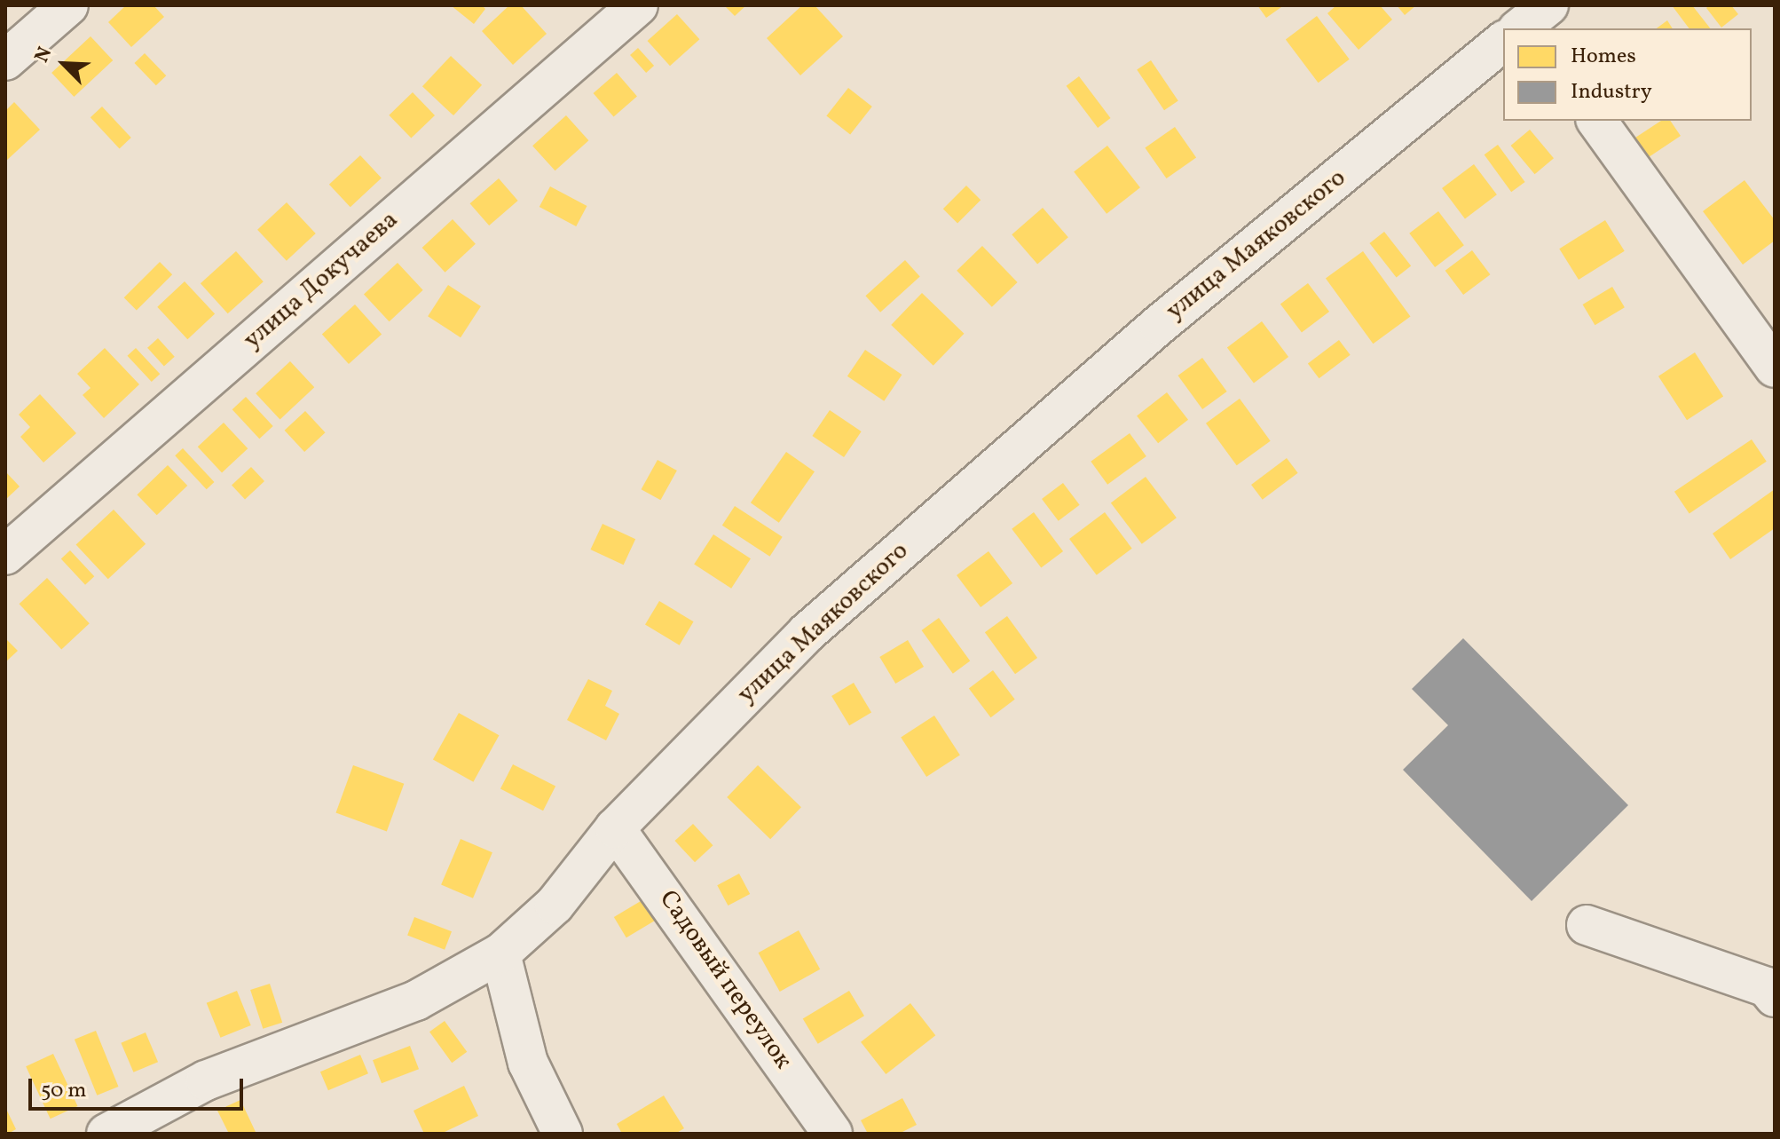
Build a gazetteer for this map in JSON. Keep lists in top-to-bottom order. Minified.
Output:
{"streets":{"street":["улица Маяковского","улица Докучаева","Садовый переулок"]},"crossings":[["улица Маяковского","Садовый переулок"]],"legend":["Homes","Industry"],"scale_bar":"50 m","north":"top left"}
